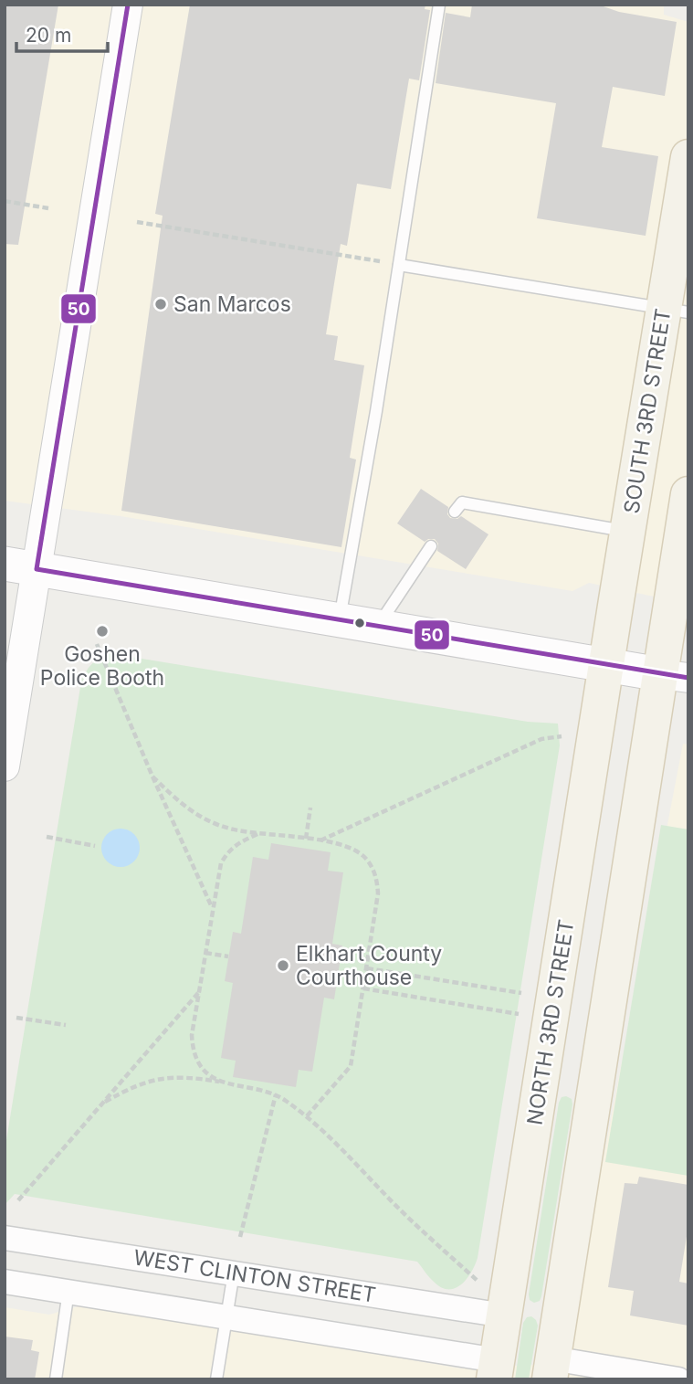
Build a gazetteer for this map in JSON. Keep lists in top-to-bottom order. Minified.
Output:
{"streets":{"main road":["SOUTH 3RD STREET","NORTH 3RD STREET"],"street":["WEST CLINTON STREET"]},"crossings":[["SOUTH 3RD STREET","NORTH 3RD STREET"],["NORTH 3RD STREET","WEST CLINTON STREET"]],"places":["San Marcos","Goshen Police Booth","Elkhart County Courthouse"],"lines":["transit line 50"],"scale_bar":"20 m"}
